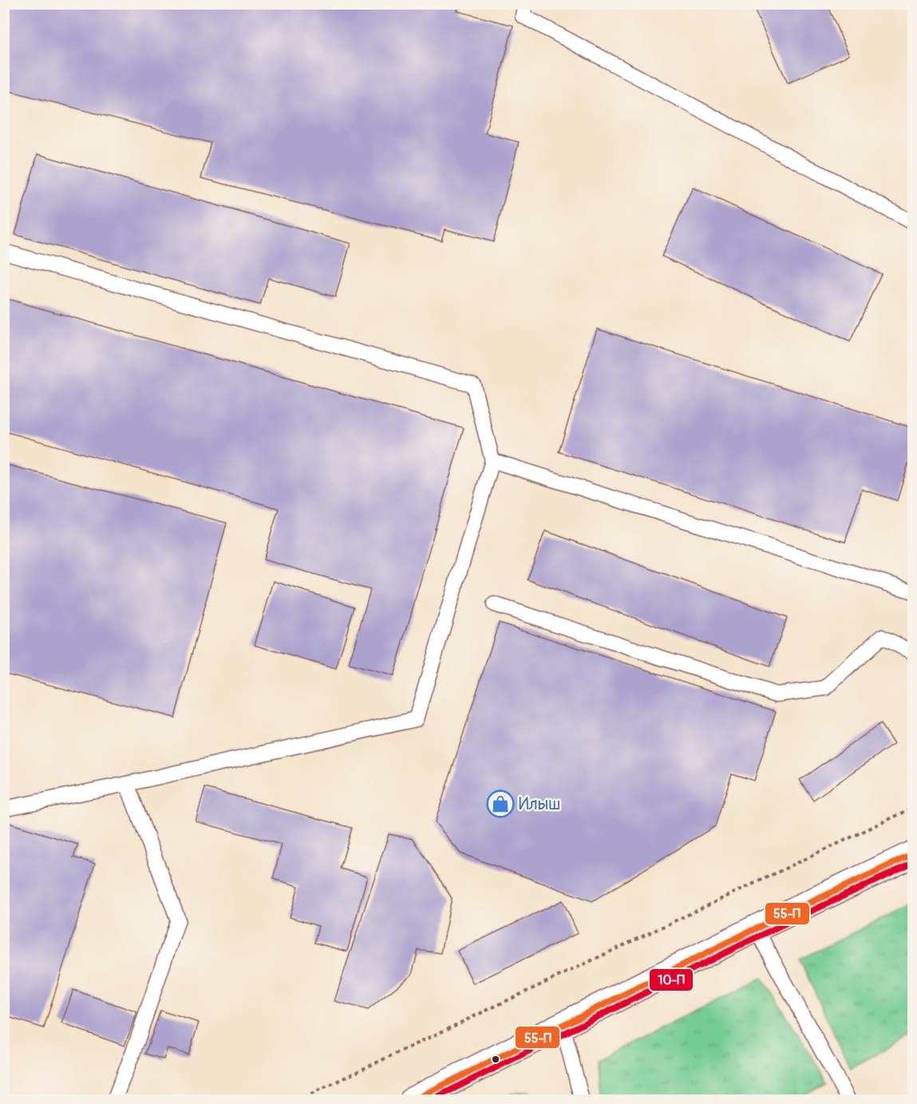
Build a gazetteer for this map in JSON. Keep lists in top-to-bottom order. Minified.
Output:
{"places":{"shop":["Илыш"]},"lines":["transit line 55-П","transit line 10-П"]}
